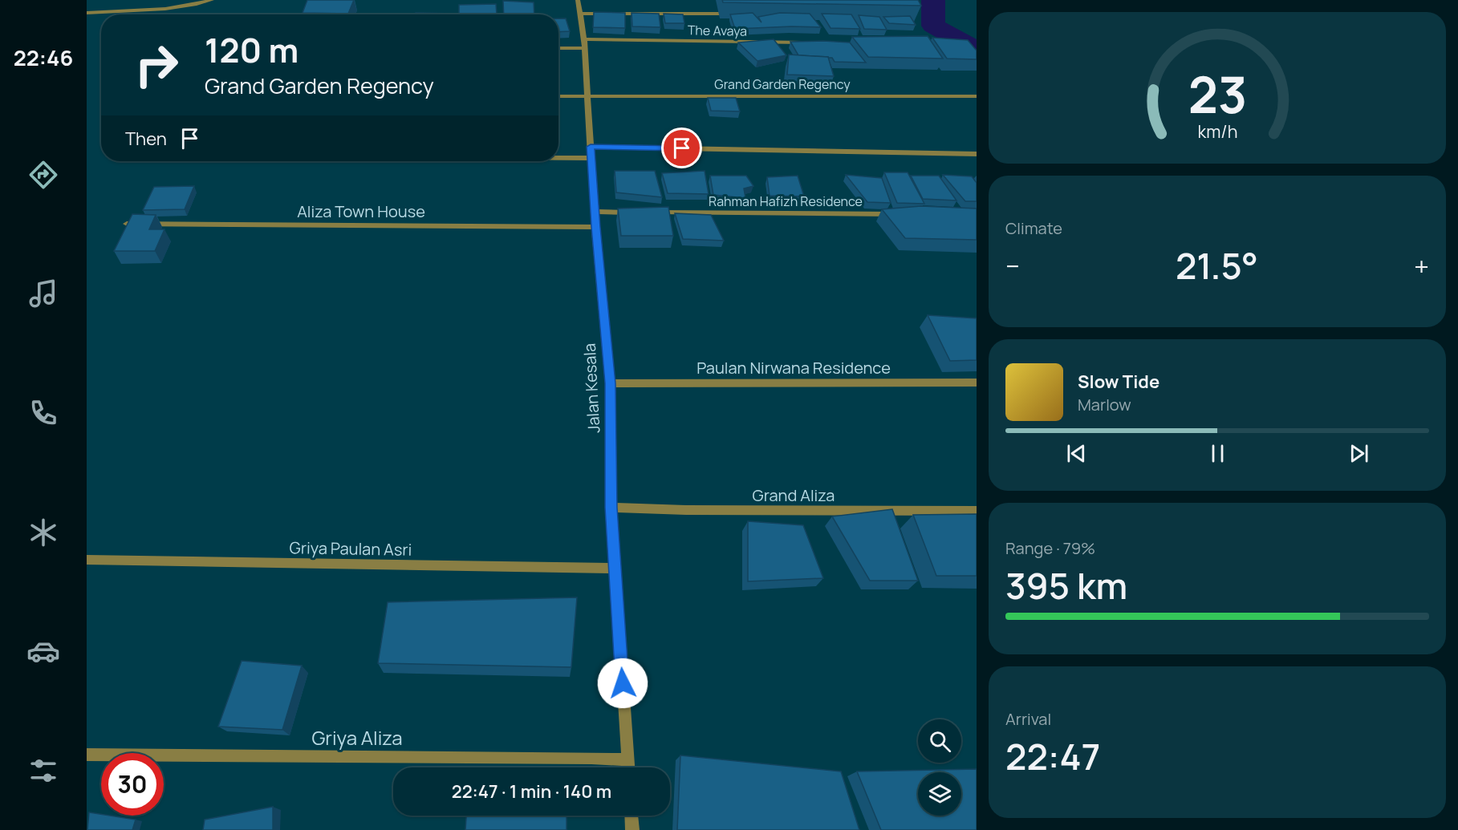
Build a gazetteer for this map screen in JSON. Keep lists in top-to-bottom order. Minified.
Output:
{"streets":{"street":["The Avaya","Grand Garden Regency","Rahman Hafizh Residence","Aliza Town House","Paulan Nirwana Residence","Jalan Kesala","Grand Aliza","Griya Paulan Asri","Griya Aliza"]},"crossings":[["The Avaya","Jalan Kesala"],["Grand Garden Regency","Jalan Kesala"],["Aliza Town House","Jalan Kesala"],["Paulan Nirwana Residence","Jalan Kesala"],["Jalan Kesala","Grand Aliza"],["Jalan Kesala","Griya Paulan Asri"],["Jalan Kesala","Griya Aliza"]],"page":{"tabs":"22:46","turn":["120 m","Grand Garden Regency"],"then":"Then","tile":["Climate",["Range · 79%","395 km"],["Arrival","22:47"]],"heat":["−","21.5°","+"],"song":["Slow Tide","Marlow"],"limit":"30","trip":"22:47 · 1 min · 140 m","gauge":["23","km/h"]}}
